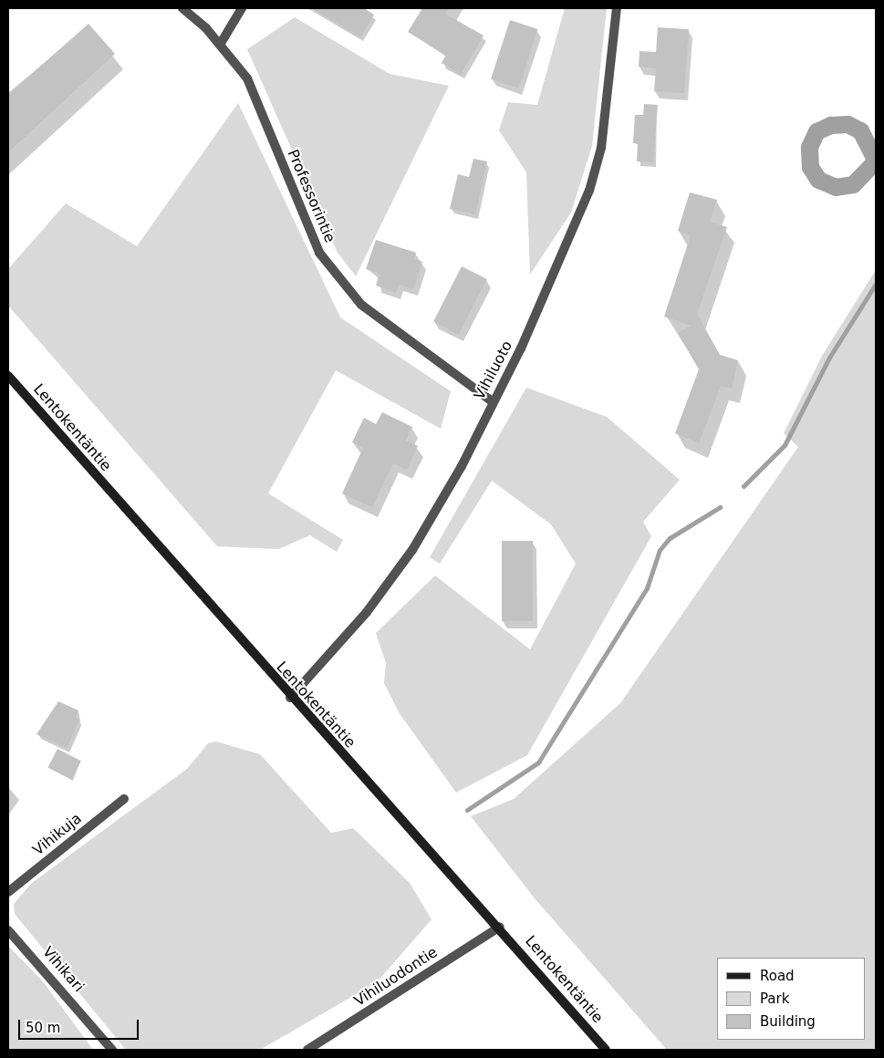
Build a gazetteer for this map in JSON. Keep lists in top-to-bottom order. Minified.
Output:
{"streets":{"main road":["Lentokentäntie"],"street":["Professorintie","Vihiluoto","Vihikuja","Vihikari","Vihiluodontie"]},"crossings":[["Professorintie","Vihiluoto"],["Vihiluoto","Lentokentäntie"],["Lentokentäntie","Vihiluodontie"]],"legend":["Road","Park","Building"],"scale_bar":"50 m"}
